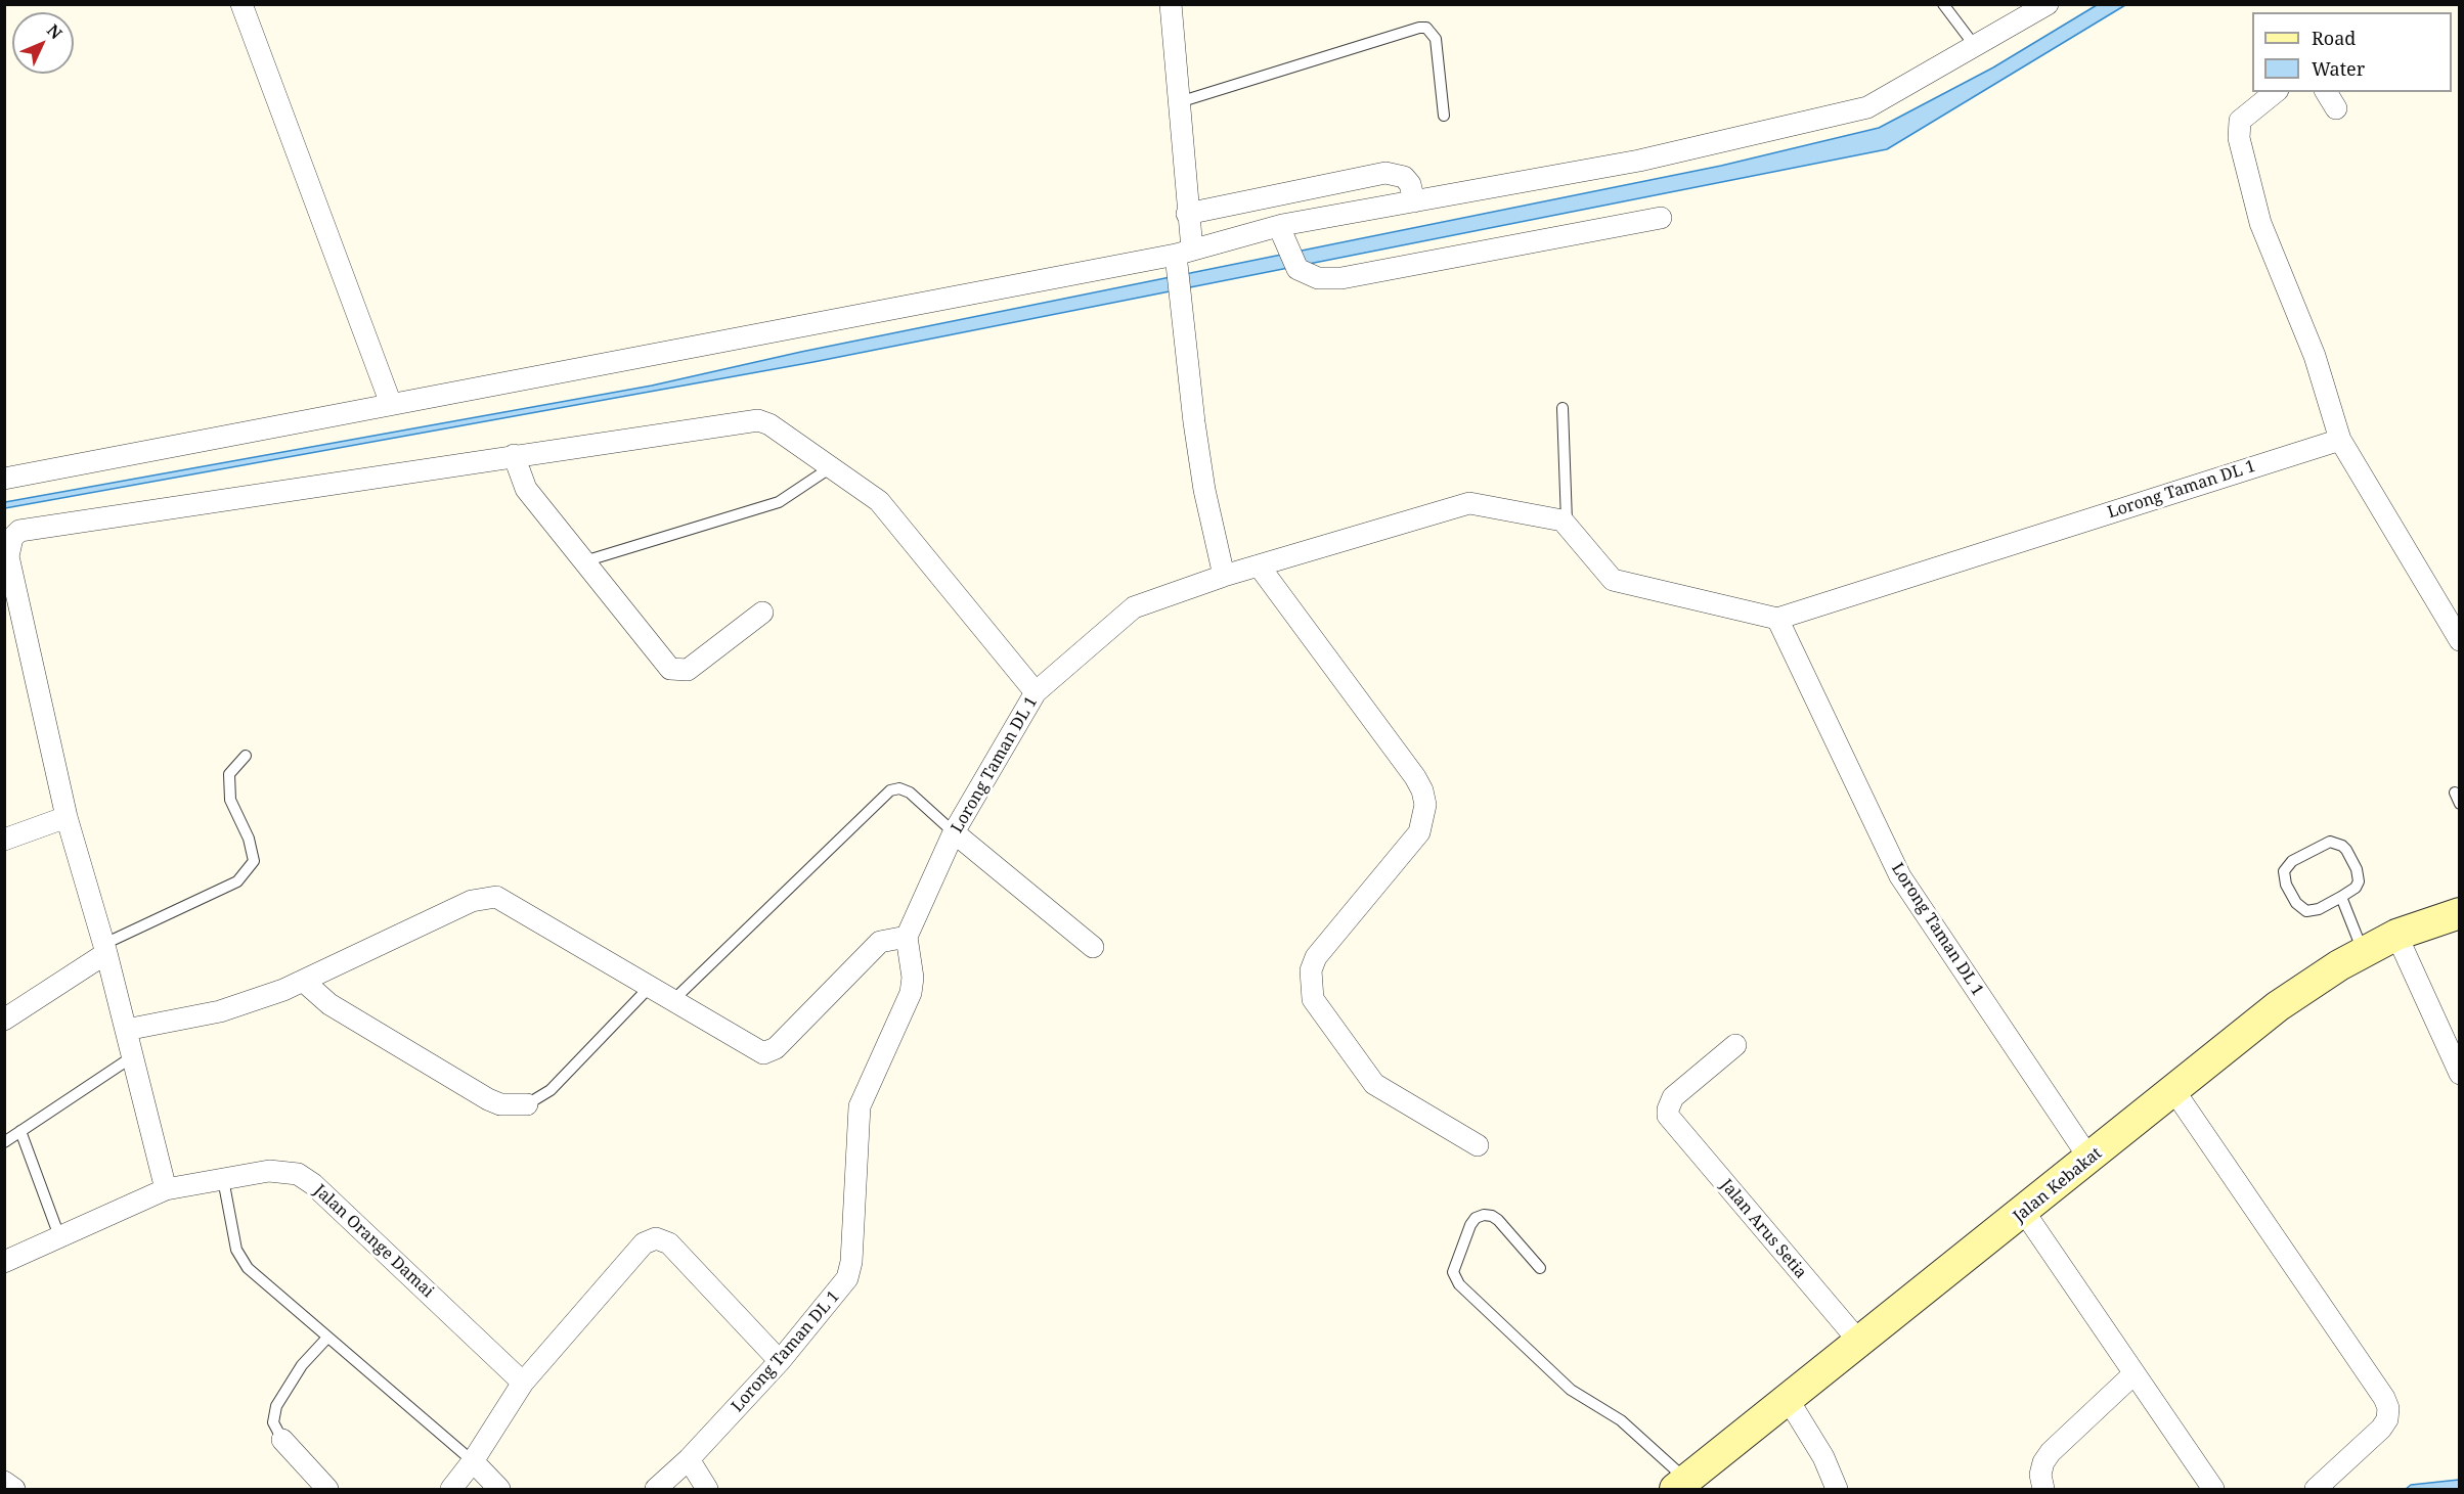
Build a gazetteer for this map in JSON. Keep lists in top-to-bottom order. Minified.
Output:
{"streets":{"street":["Lorong Taman DL 1","Jalan Kebakat","Jalan Arus Setia","Jalan Orange Damai"]},"crossings":[["Lorong Taman DL 1","Jalan Kebakat"],["Jalan Kebakat","Jalan Arus Setia"]],"legend":["Road","Water"],"north":"top right"}
